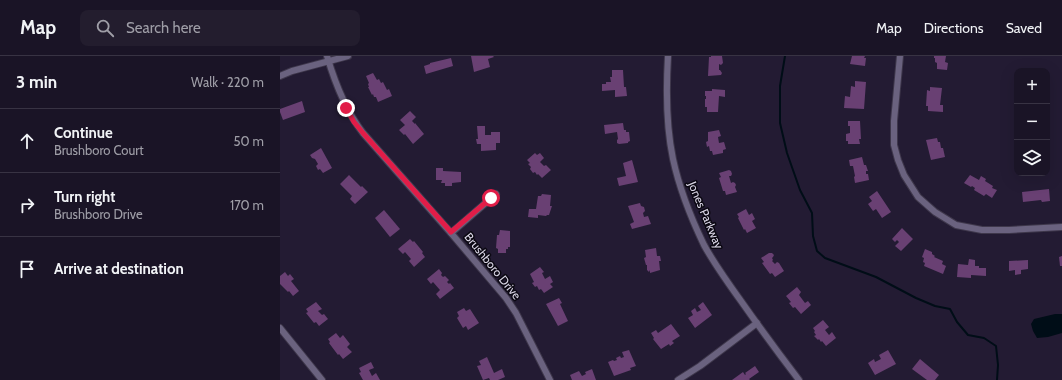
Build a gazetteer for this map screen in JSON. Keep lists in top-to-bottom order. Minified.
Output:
{"streets":{"street":["Jones Parkway","Brushboro Drive"]},"page":{"header":"Map","search":"Search here","nav":["Map","Directions","Saved"],"heading":["3 min","Walk · 220 m"],"map_buttons":["+","−"],"list":[["Continue","Brushboro Court","50 m"],["Turn right","Brushboro Drive","170 m"],"Arrive at destination"]}}
